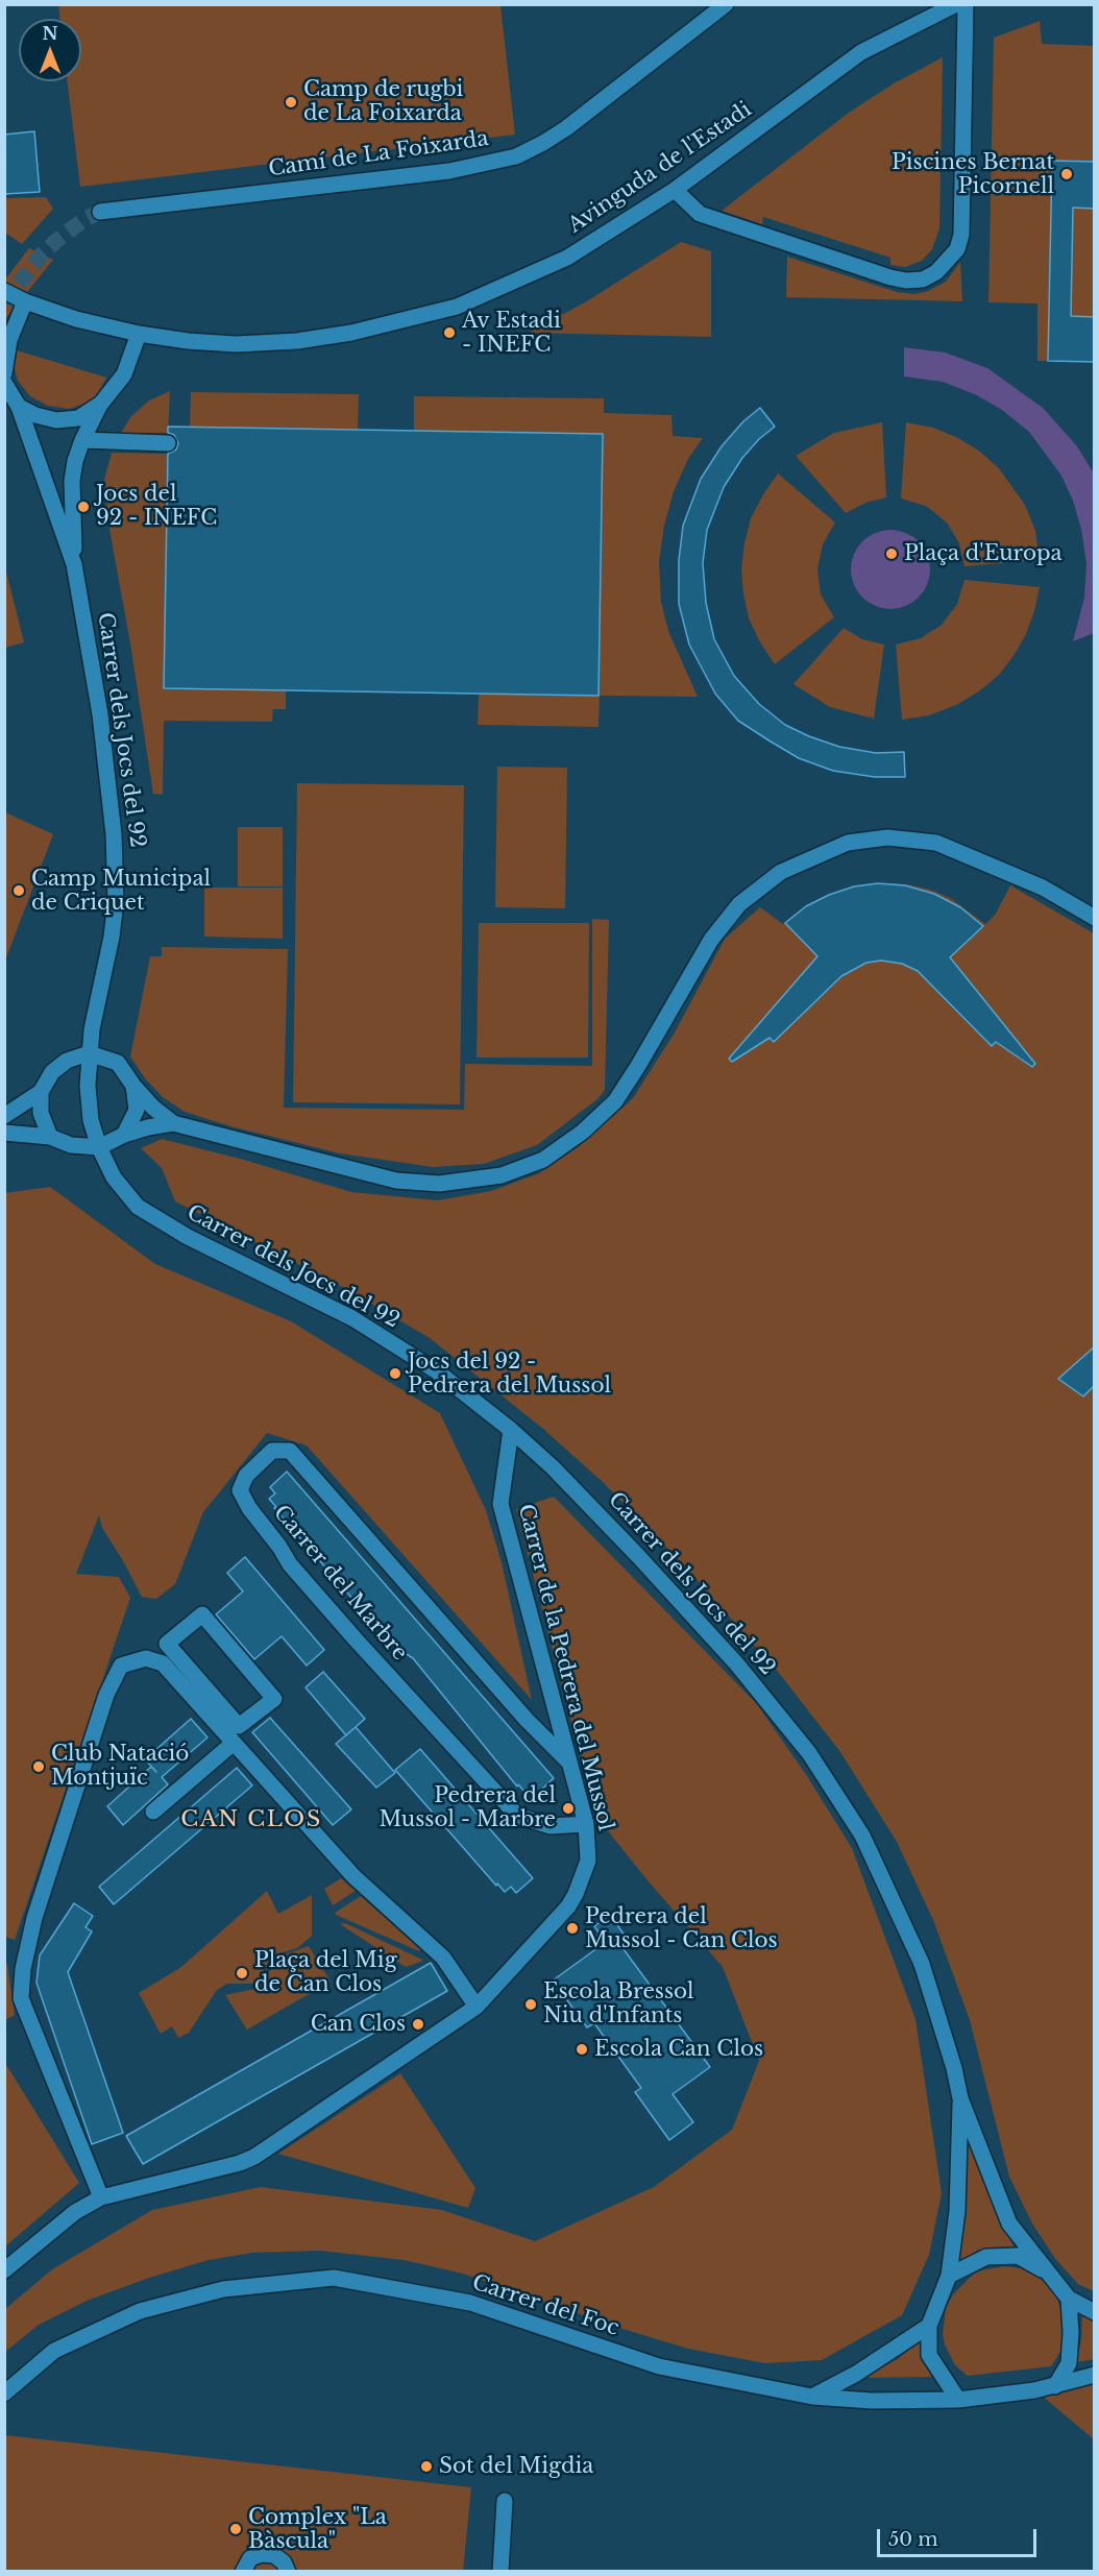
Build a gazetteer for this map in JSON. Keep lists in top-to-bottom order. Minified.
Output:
{"streets":{"street":["Camí de La Foixarda","Avinguda de l'Estadi","Carrer dels Jocs del 92","Carrer del Marbre","Carrer de la Pedrera del Mussol","Carrer del Foc"]},"crossings":[["Carrer dels Jocs del 92","Carrer de la Pedrera del Mussol"],["Carrer del Marbre","Carrer de la Pedrera del Mussol"]],"districts":["CAN CLOS"],"places":["Camp de rugbi de La Foixarda","Piscines Bernat Picornell","Av Estadi - INEFC","Jocs del 92 - INEFC","Plaça d'Europa","Camp Municipal de Criquet","Jocs del 92 - Pedrera del Mussol","Club Natació Montjuïc","Pedrera del Mussol - Marbre","Pedrera del Mussol - Can Clos","Plaça del Mig de Can Clos","Escola Bressol Niu d'Infants","Can Clos","Escola Can Clos","Sot del Migdia","Complex \"La Bàscula\""],"scale_bar":"50 m","north":"top"}
